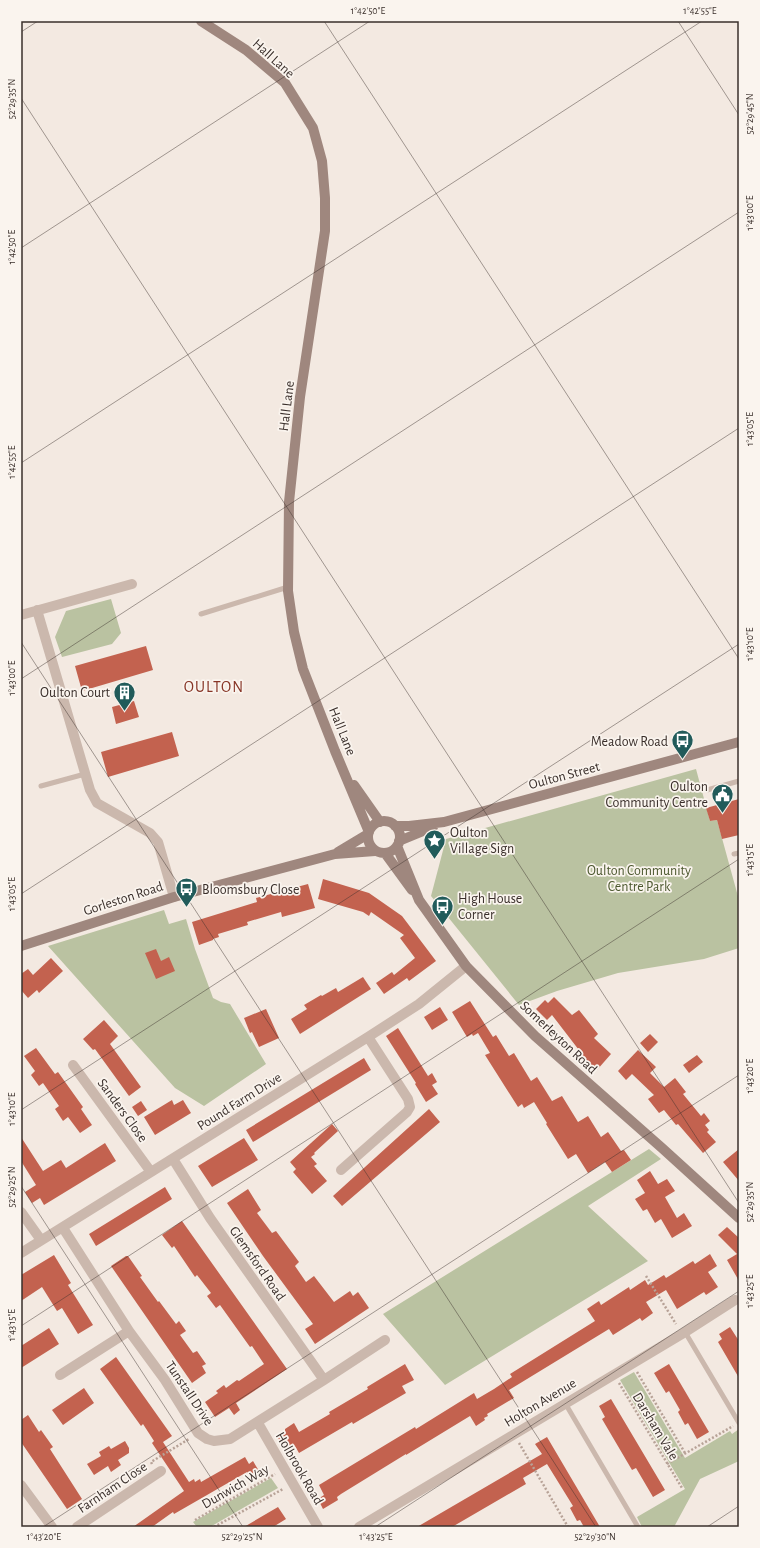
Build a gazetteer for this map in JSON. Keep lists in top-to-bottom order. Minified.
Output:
{"streets":{"main road":["Hall Lane","Oulton Street","Gorleston Road","Somerleyton Road"],"street":["Pound Farm Drive","Sanders Close","Glemsford Road","Tunstall Drive","Holton Avenue","Holbrook Road","Farnham Close"],"path":["Darsham Vale","Dunwich Way"]},"crossings":[["Hall Lane","Oulton Street"],["Hall Lane","Gorleston Road"],["Hall Lane","Somerleyton Road"],["Oulton Street","Gorleston Road"],["Oulton Street","Somerleyton Road"],["Gorleston Road","Somerleyton Road"],["Somerleyton Road","Pound Farm Drive"],["Pound Farm Drive","Sanders Close"],["Pound Farm Drive","Glemsford Road"],["Pound Farm Drive","Tunstall Drive"],["Glemsford Road","Tunstall Drive"],["Tunstall Drive","Holbrook Road"],["Holton Avenue","Darsham Vale"],["Holbrook Road","Dunwich Way"]],"districts":["OULTON"],"parks":["Oulton Community Centre Park"],"places":{"building":["Oulton Court"],"bus stop":["Meadow Road","Bloomsbury Close","High House Corner"],"public building":["Oulton Community Centre"],"place":["Oulton Village Sign"]},"coordinates":["1°42'50\"E","1°42'55\"E","52°29'35\"N","52°29'45\"N","1°43'00\"E","1°43'05\"E","1°43'10\"E","1°43'15\"E","1°43'20\"E","52°29'25\"N","1°43'25\"E","52°29'30\"N"]}
